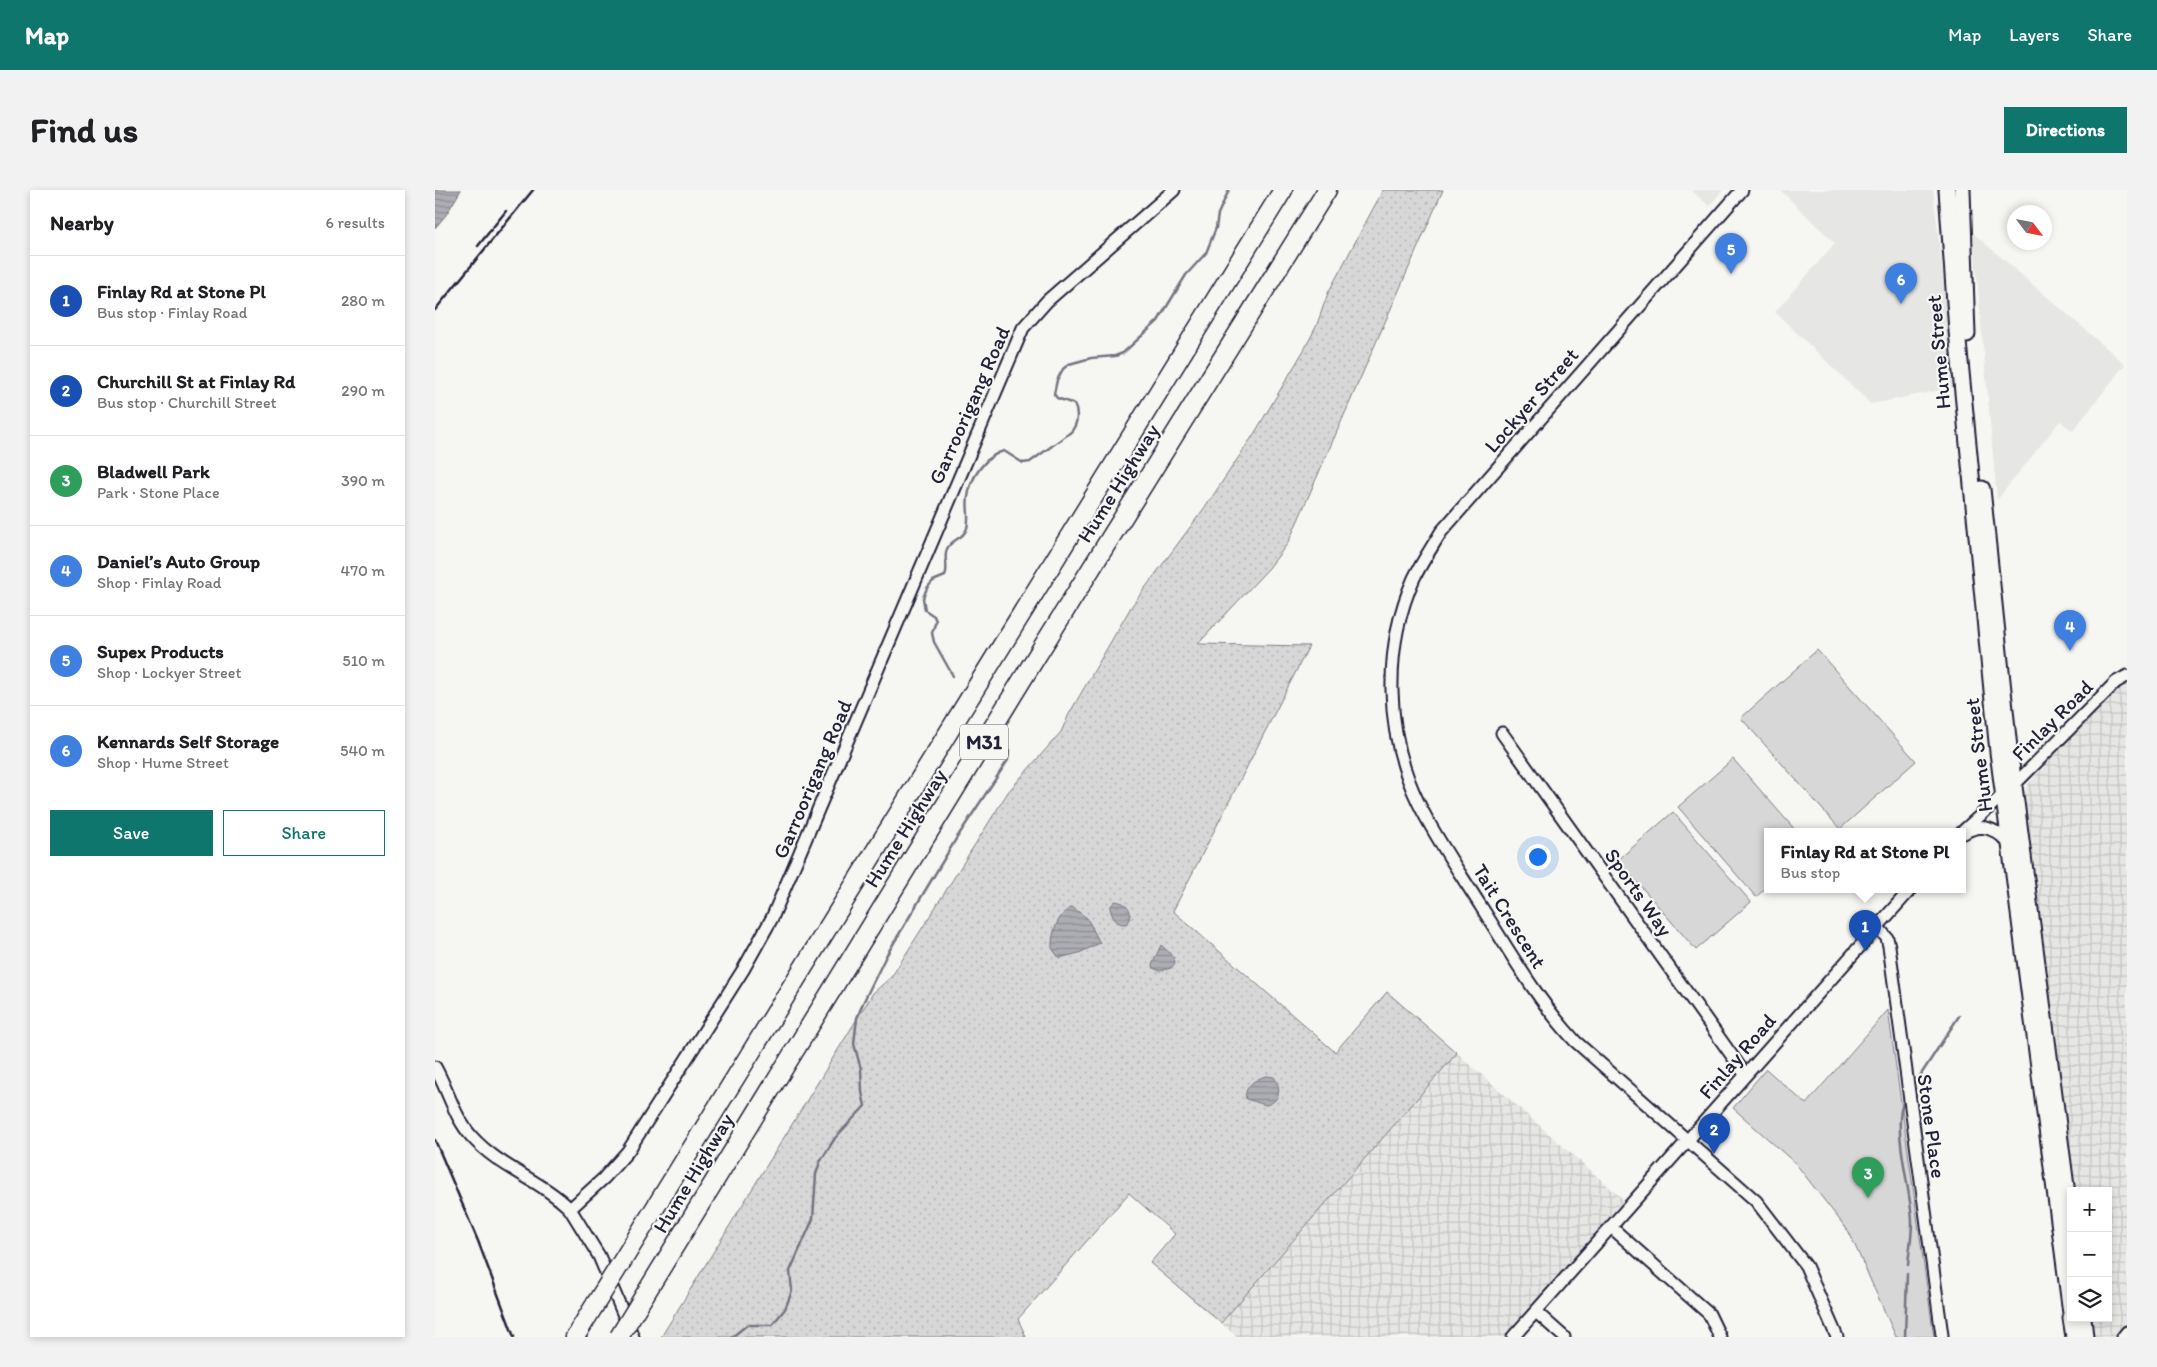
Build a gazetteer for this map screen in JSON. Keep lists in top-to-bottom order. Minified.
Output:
{"streets":{"highway":["Hume Highway","M31"],"main road":["Hume Street"],"street":["Lockyer Street","Garroorigang Road","Finlay Road","Sports Way","Tait Crescent","Stone Place"]},"crossings":[["Hume Street","Finlay Road"],["Lockyer Street","Tait Crescent"],["Finlay Road","Sports Way"],["Finlay Road","Tait Crescent"],["Finlay Road","Stone Place"]],"north":"bottom right","page":{"header":"Map","nav":["Map","Layers","Share"],"buttons":["Directions",["Save","Share"]],"title":"Find us","heading":["Nearby","6 results"],"pins":["5","6","4","1","2","3"],"list":[{"mark":"1","name":"Finlay Rd at Stone Pl","note":"Bus stop · Finlay Road","value":"280 m"},{"mark":"2","name":"Churchill St at Finlay Rd","note":"Bus stop · Churchill Street","value":"290 m"},{"mark":"3","name":"Bladwell Park","note":"Park · Stone Place","value":"390 m"},{"mark":"4","name":"Daniel’s Auto Group","note":"Shop · Finlay Road","value":"470 m"},{"mark":"5","name":"Supex Products","note":"Shop · Lockyer Street","value":"510 m"},{"mark":"6","name":"Kennards Self Storage","note":"Shop · Hume Street","value":"540 m"}],"popup":["Finlay Rd at Stone Pl","Bus stop"],"map_buttons":["+","−"]}}
